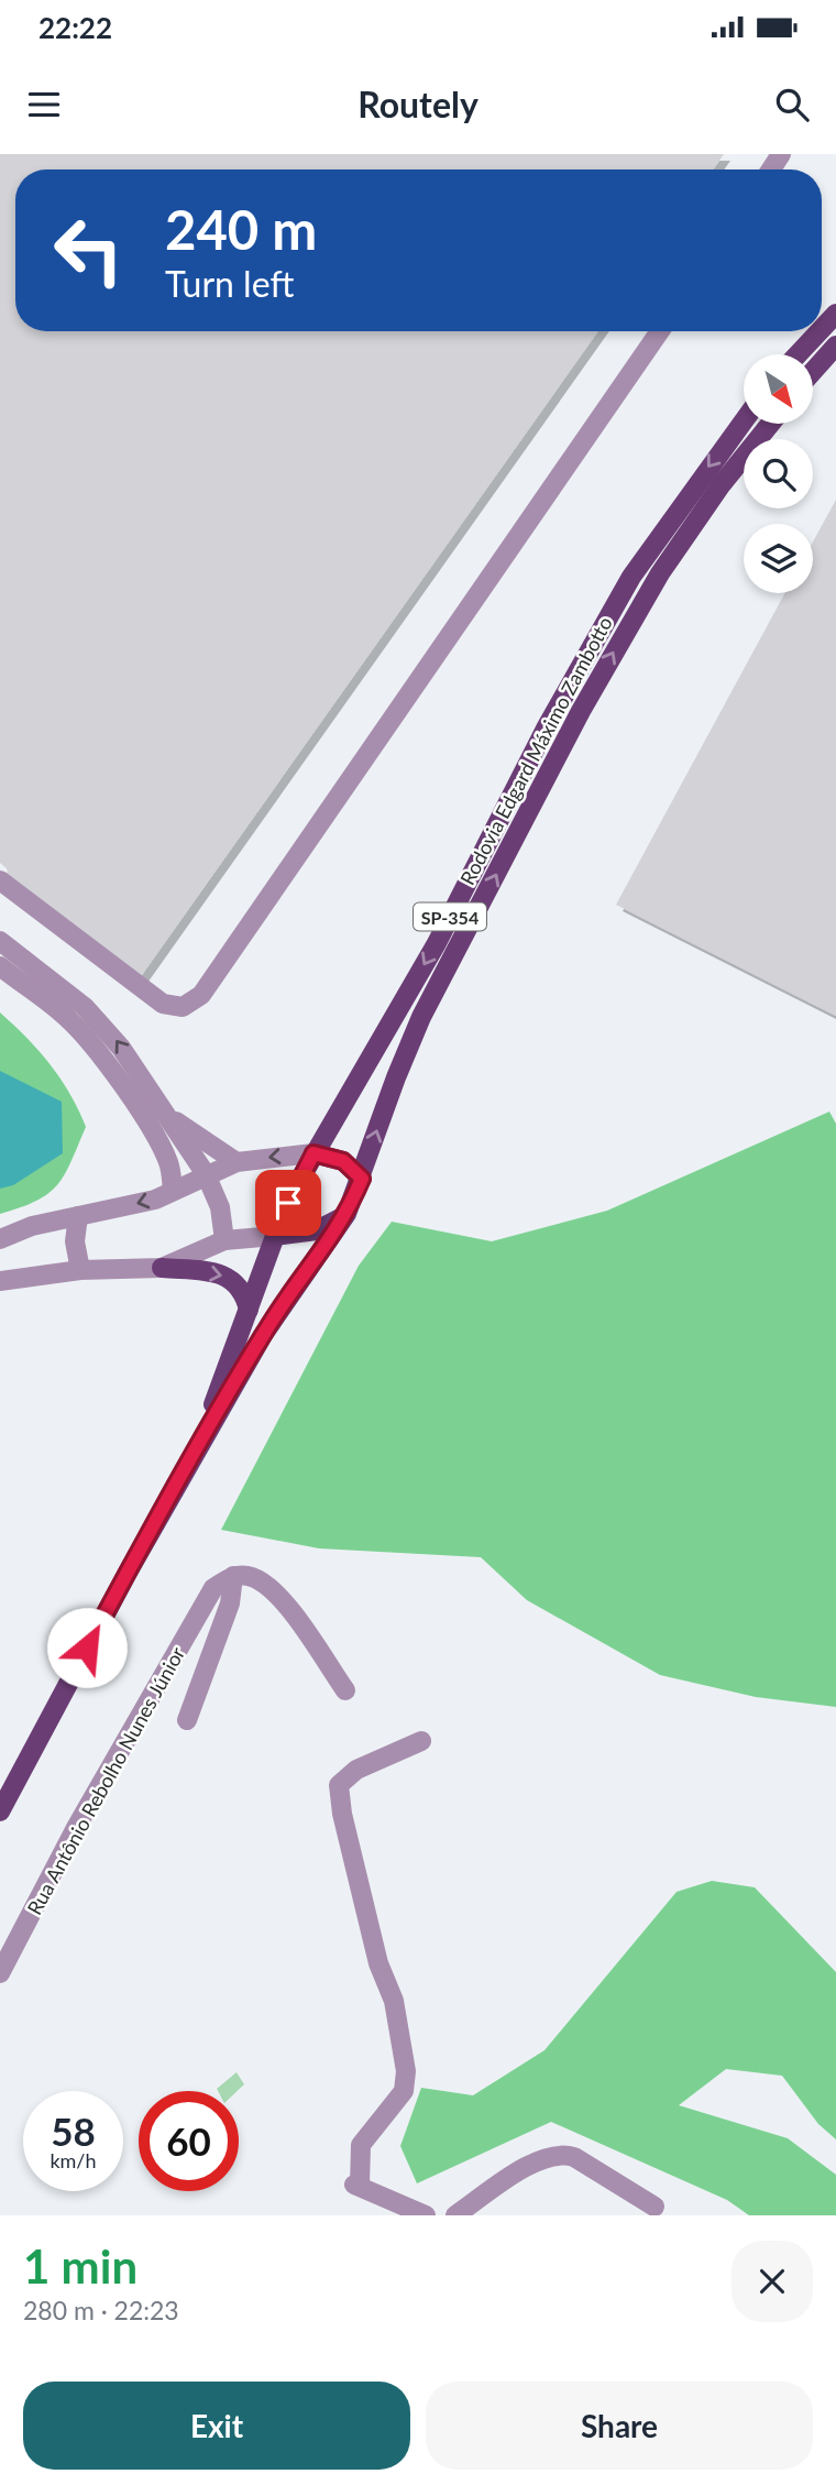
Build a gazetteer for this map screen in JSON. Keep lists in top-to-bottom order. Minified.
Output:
{"streets":{"main road":["Rodovia Edgard Máximo Zambotto","SP-354"],"street":["Rua Antônio Rebolho Nunes Júnior"]},"north":"bottom right","page":{"status":"22:22","header":"Routely","turn":["240 m","Turn left"],"speed":"58 km/h","limit":"60","heading":["1 min","280 m · 22:23"],"buttons":["Exit","Share"]}}
